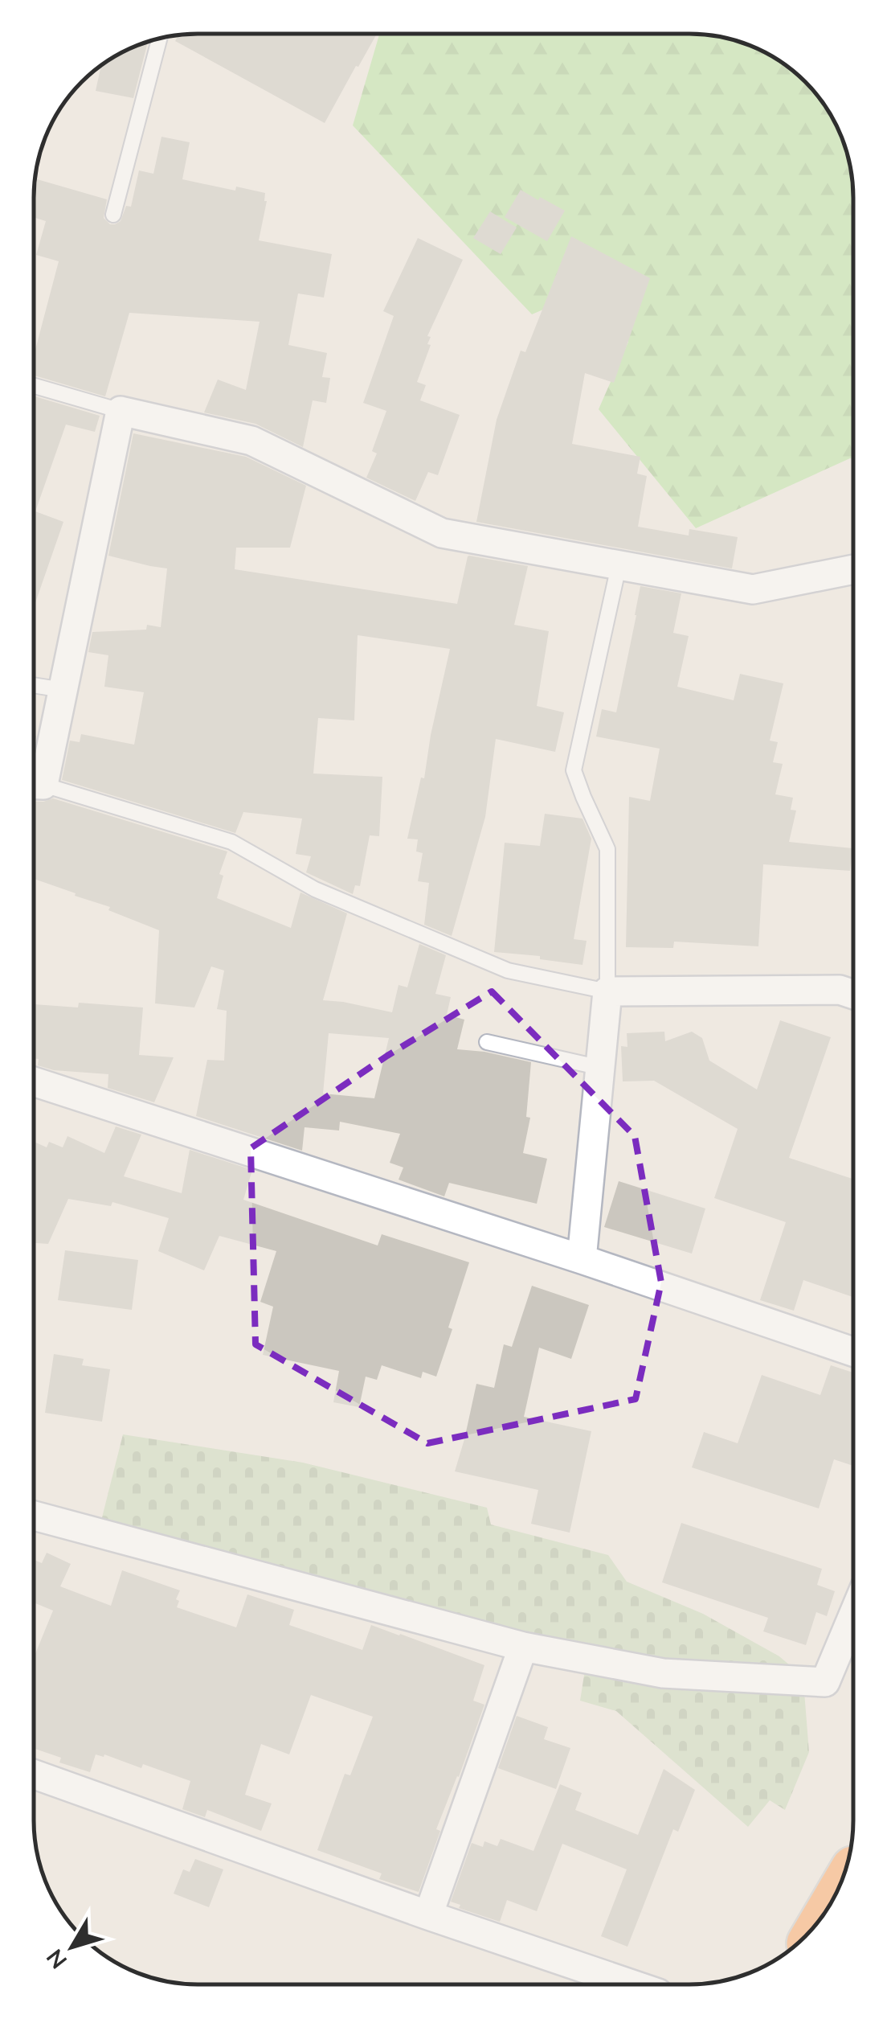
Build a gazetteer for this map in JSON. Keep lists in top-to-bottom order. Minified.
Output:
{"north":"bottom left"}
